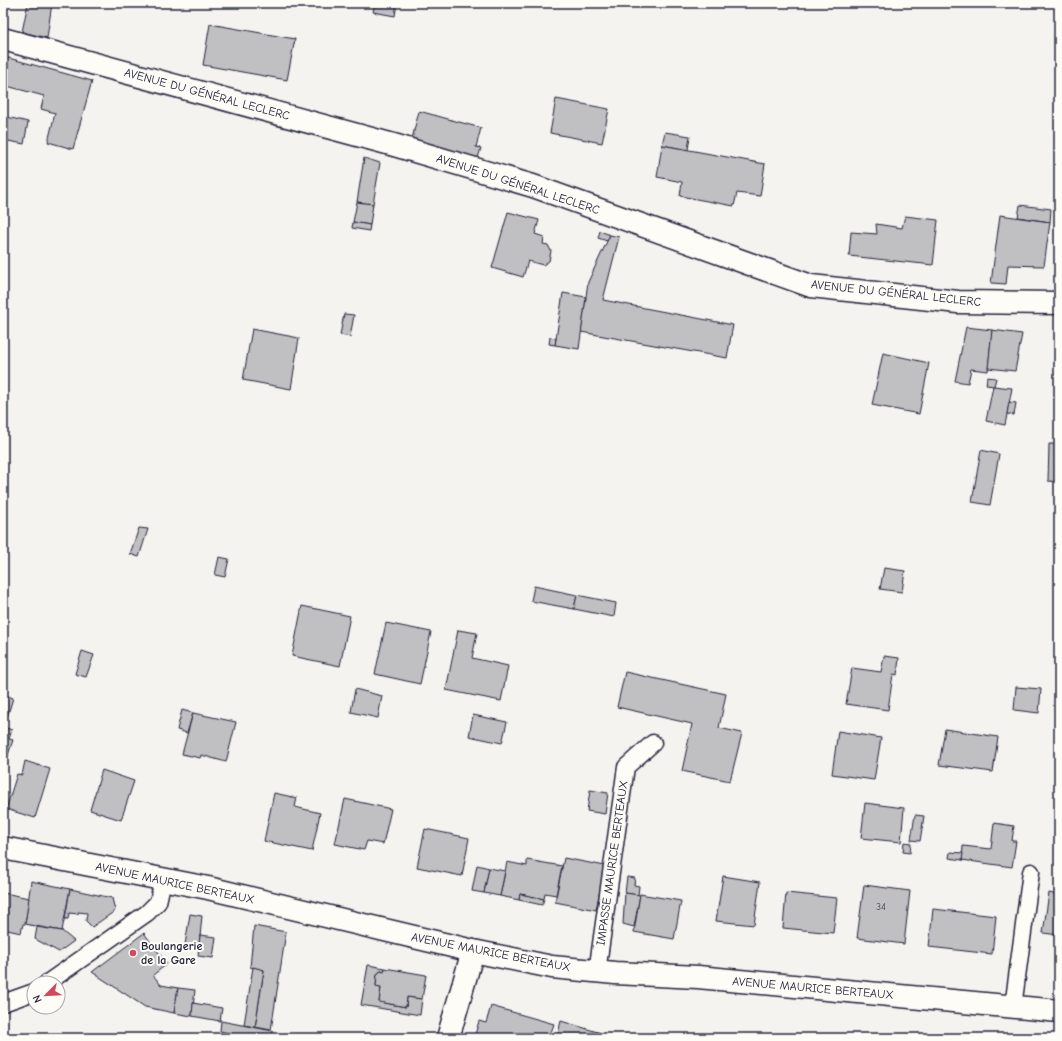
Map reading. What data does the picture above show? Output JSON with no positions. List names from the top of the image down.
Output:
{
  "streets": {
    "street": ["AVENUE DU GÉNÉRAL LECLERC", "AVENUE MAURICE BERTEAUX"],
    "lane": ["IMPASSE MAURICE BERTEAUX"]
  },
  "crossings": [
    ["IMPASSE MAURICE BERTEAUX", "AVENUE MAURICE BERTEAUX"]
  ],
  "places": ["Boulangerie de la Gare"],
  "house_numbers": ["34"],
  "north": "bottom left"
}
